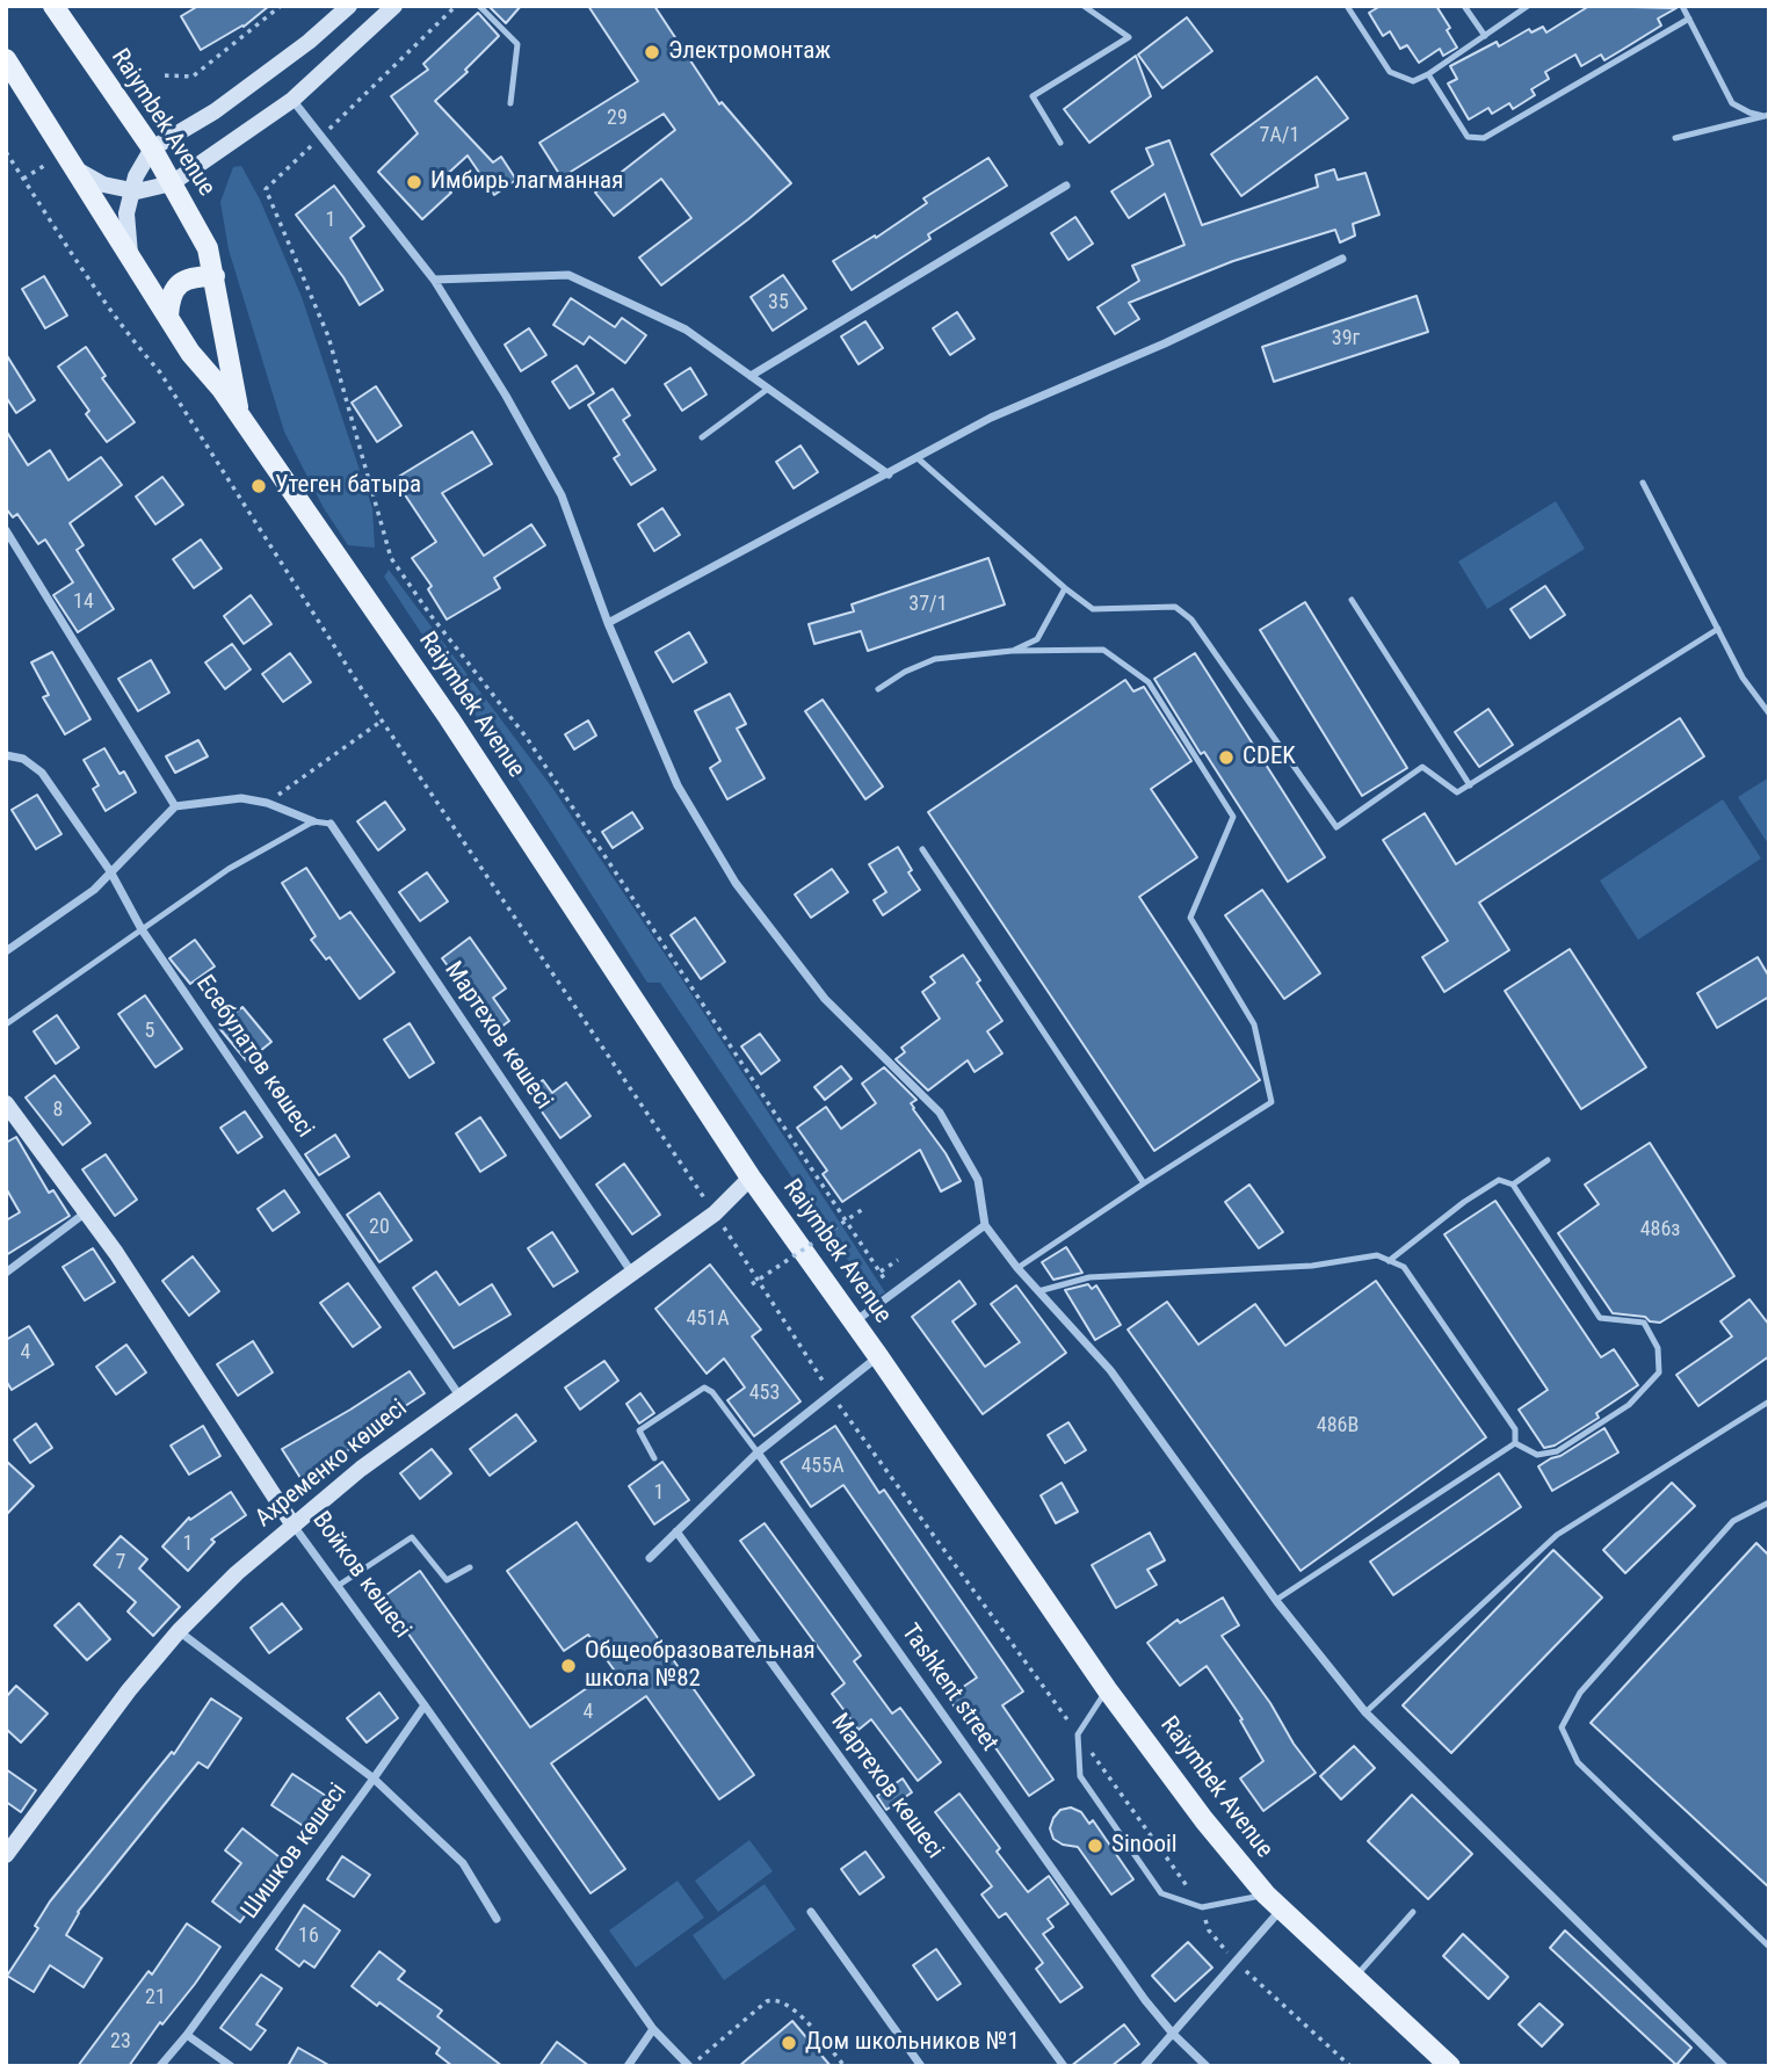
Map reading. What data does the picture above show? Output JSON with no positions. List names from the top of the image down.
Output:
{
  "streets": {
    "main road": ["Raiymbek Avenue"],
    "street": [
      "Мартехов көшесі",
      "Есебулатов көшесі",
      "Ахременко көшесі",
      "Войков көшесі",
      "Tashkent street",
      "Шишков көшесі"
    ]
  },
  "crossings": [
    ["Raiymbek Avenue", "Ахременко көшесі"],
    ["Мартехов көшесі", "Ахременко көшесі"],
    ["Есебулатов көшесі", "Ахременко көшесі"],
    ["Ахременко көшесі", "Войков көшесі"],
    ["Ахременко көшесі", "Шишков көшесі"]
  ],
  "places": [
    "Электромонтаж",
    "Имбирь лагманная",
    "Утеген батыра",
    "CDEK",
    "Общеобразовательная школа №82",
    "Sinooil",
    "Дом школьников №1"
  ],
  "house_numbers": [
    "29",
    "7А/1",
    "1",
    "35",
    "39г",
    "14",
    "37/1",
    "5",
    "8",
    "20",
    "486з",
    "451А",
    "4",
    "453",
    "486В",
    "455А",
    "1",
    "1",
    "7",
    "4",
    "16",
    "21",
    "23"
  ]
}
